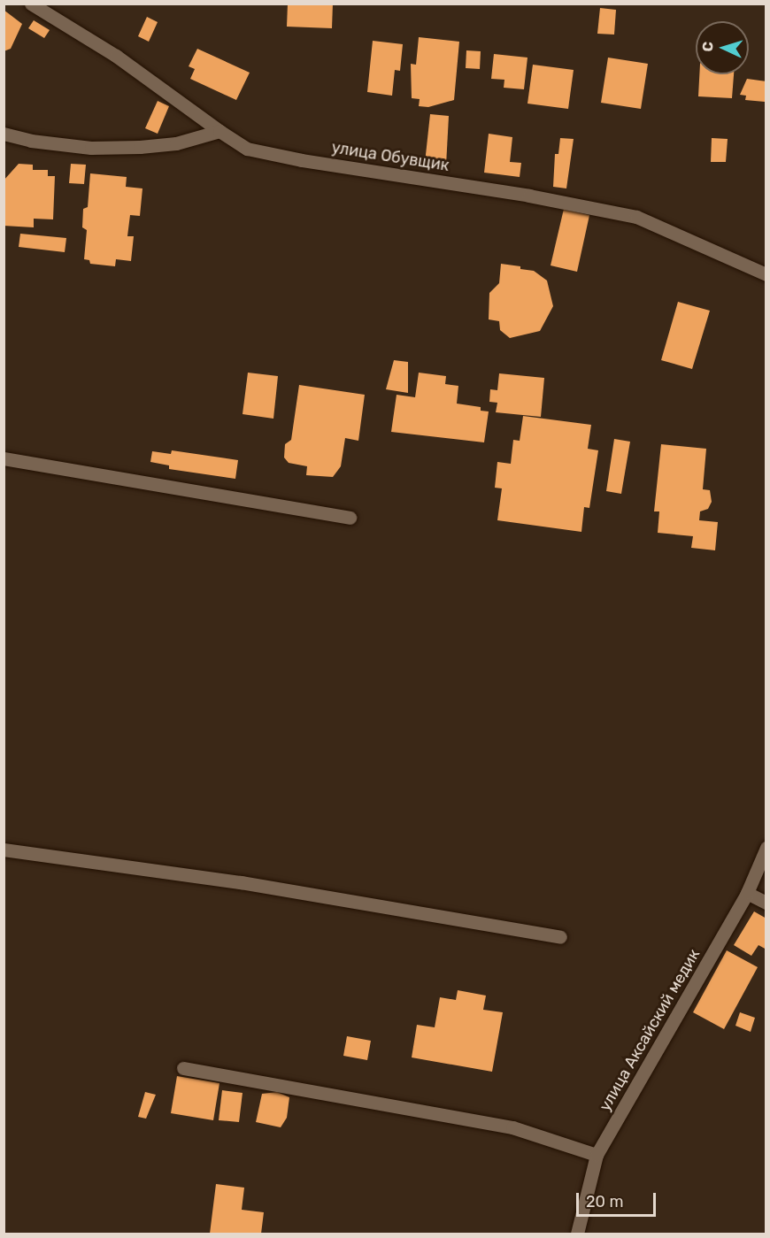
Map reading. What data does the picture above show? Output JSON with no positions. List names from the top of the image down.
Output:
{
  "streets": {
    "street": ["улица Обувщик", "улица Аксайский медик"]
  },
  "scale_bar": "20 m",
  "north": "left"
}
